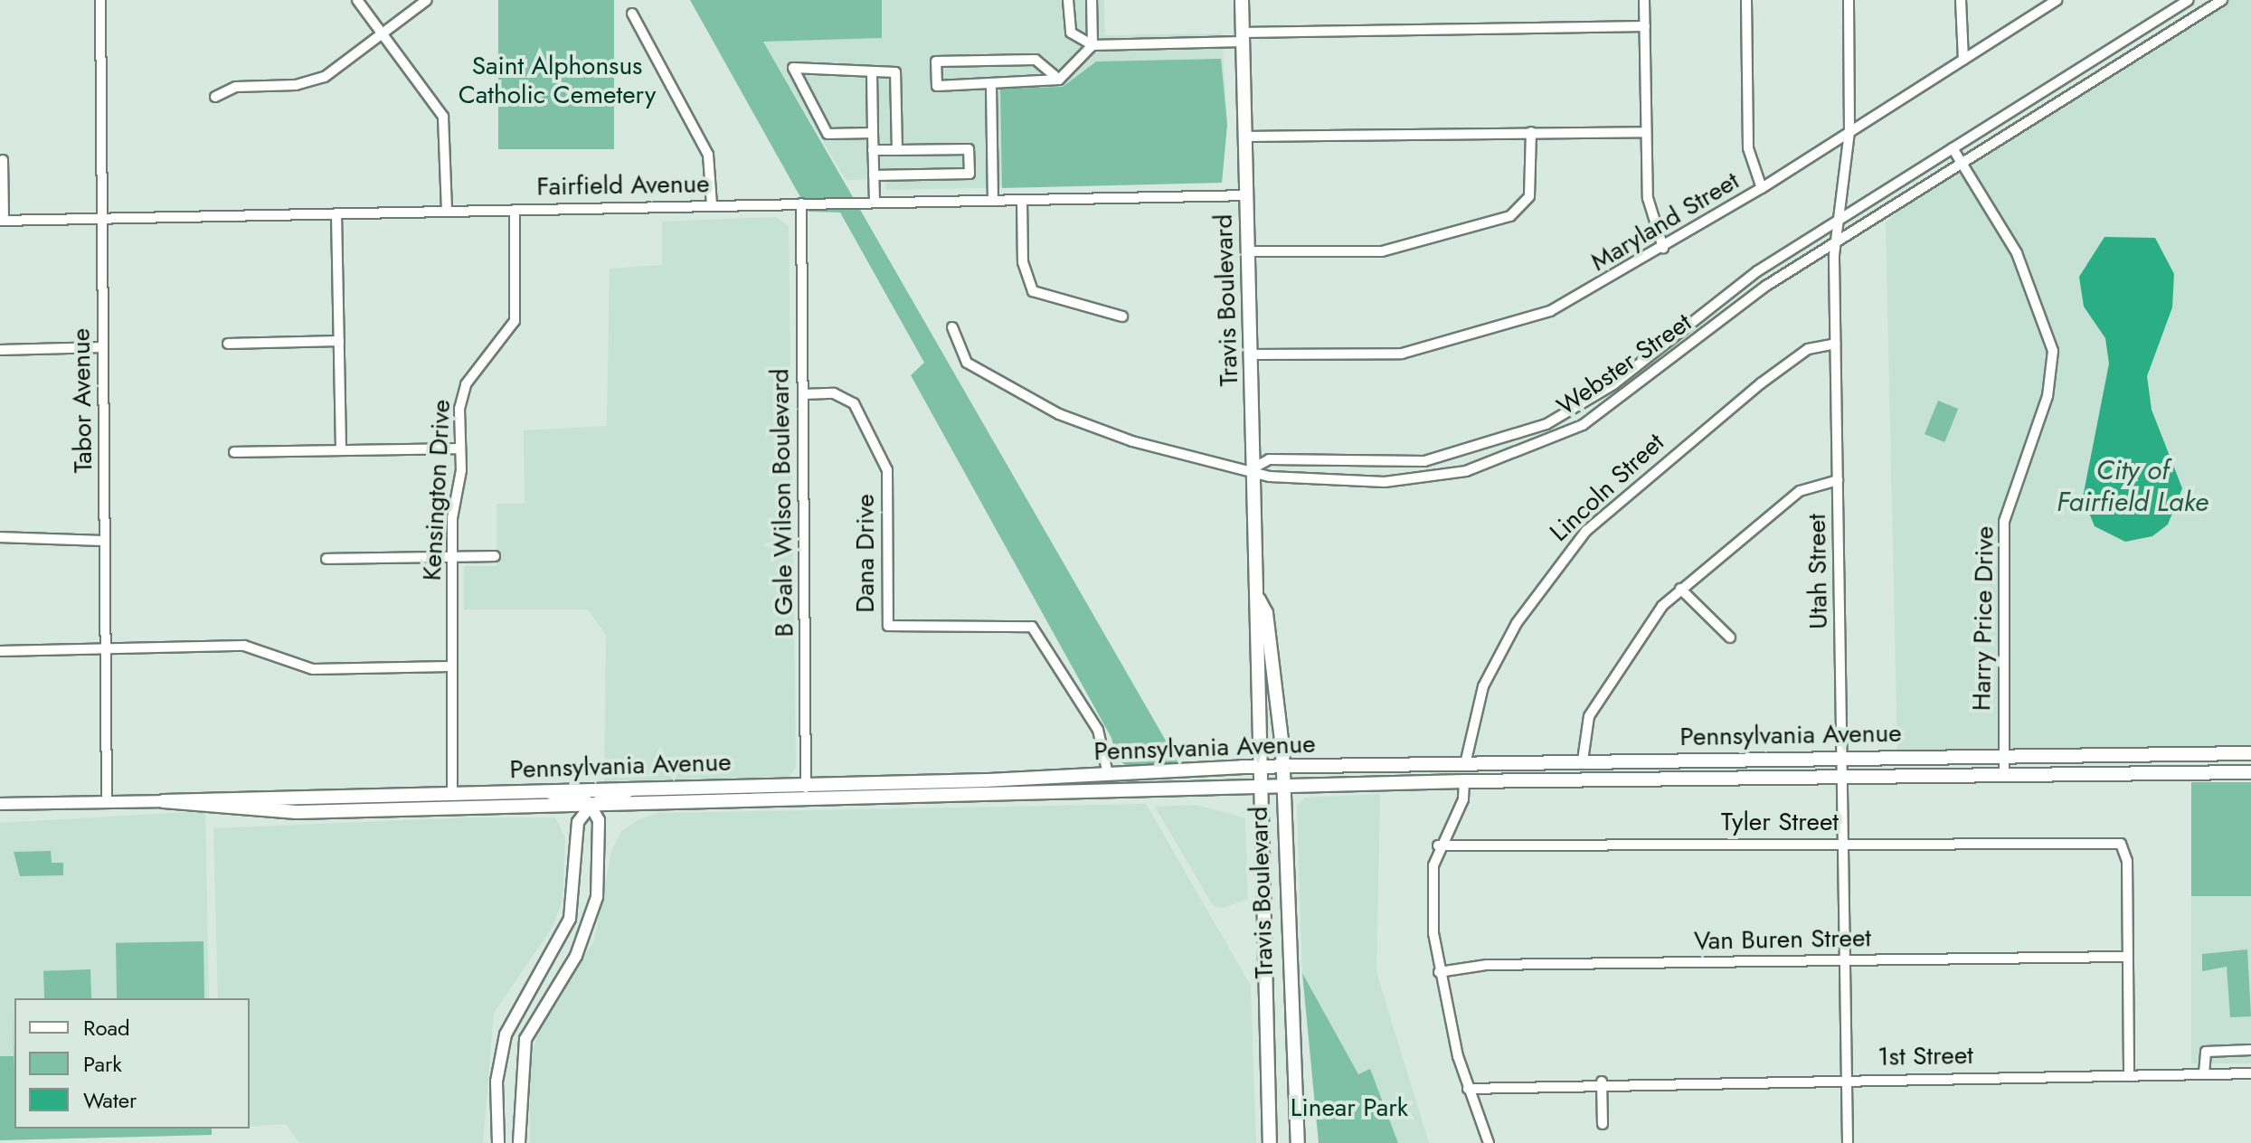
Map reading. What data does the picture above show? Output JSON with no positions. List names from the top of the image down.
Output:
{
  "streets": {
    "main road": ["Travis Boulevard", "Pennsylvania Avenue"],
    "street": [
      "Fairfield Avenue",
      "Maryland Street",
      "Webster Street",
      "Tabor Avenue",
      "Lincoln Street",
      "Kensington Drive",
      "B Gale Wilson Boulevard",
      "Dana Drive",
      "Utah Street",
      "Harry Price Drive",
      "Tyler Street",
      "Van Buren Street",
      "1st Street"
    ]
  },
  "crossings": [
    ["Fairfield Avenue", "Travis Boulevard"],
    ["Fairfield Avenue", "Tabor Avenue"],
    ["Fairfield Avenue", "Kensington Drive"],
    ["Fairfield Avenue", "B Gale Wilson Boulevard"],
    ["Maryland Street", "Travis Boulevard"],
    ["Maryland Street", "Utah Street"],
    ["Travis Boulevard", "Webster Street"],
    ["Travis Boulevard", "Pennsylvania Avenue"],
    ["Webster Street", "Utah Street"],
    ["Webster Street", "Harry Price Drive"],
    ["Tabor Avenue", "Pennsylvania Avenue"],
    ["Lincoln Street", "Utah Street"],
    ["Lincoln Street", "Pennsylvania Avenue"],
    ["Kensington Drive", "Pennsylvania Avenue"],
    ["B Gale Wilson Boulevard", "Dana Drive"],
    ["B Gale Wilson Boulevard", "Pennsylvania Avenue"],
    ["Dana Drive", "Pennsylvania Avenue"],
    ["Utah Street", "Pennsylvania Avenue"],
    ["Utah Street", "Tyler Street"],
    ["Utah Street", "Van Buren Street"],
    ["Utah Street", "1st Street"],
    ["Harry Price Drive", "Pennsylvania Avenue"],
    ["Tyler Street", "Van Buren Street"]
  ],
  "water": ["City of Fairfield Lake"],
  "parks": ["Saint Alphonsus Catholic Cemetery", "Linear Park"],
  "legend": ["Road", "Park", "Water"]
}
